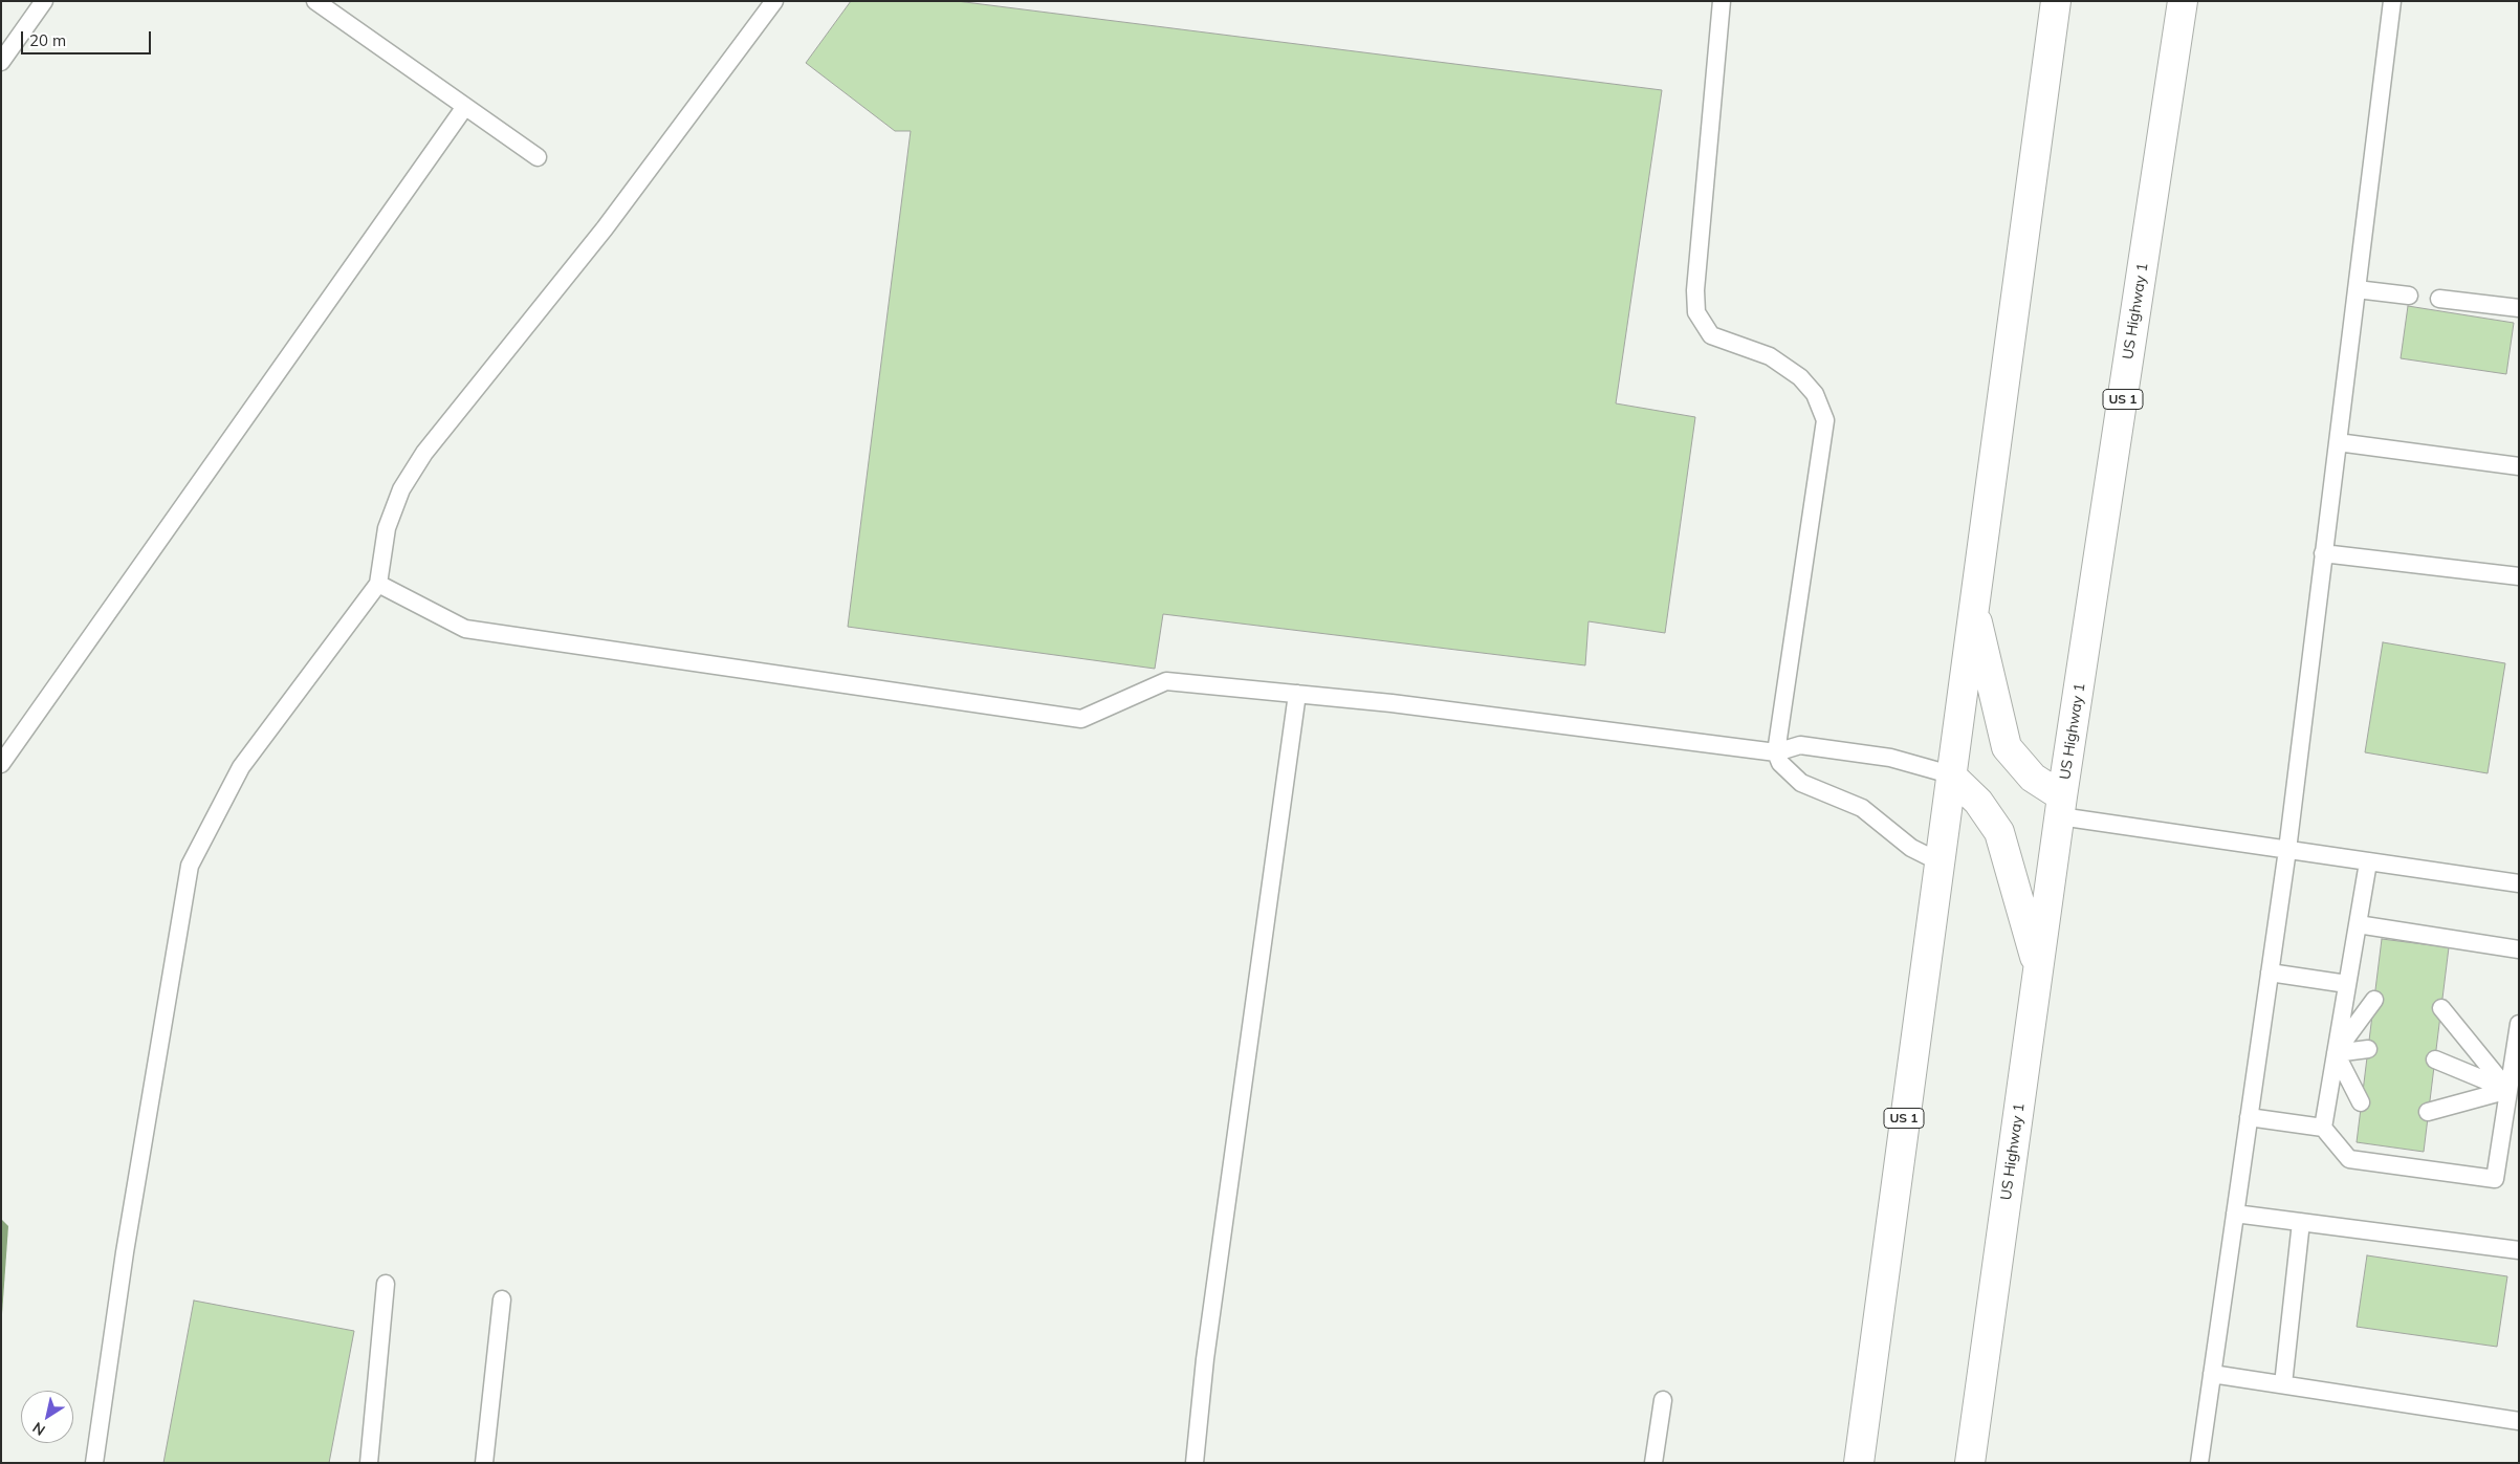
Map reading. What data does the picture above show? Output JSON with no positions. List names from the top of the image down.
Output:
{
  "streets": {
    "main road": ["US Highway 1", "US 1"]
  },
  "scale_bar": "20 m",
  "north": "bottom left"
}
